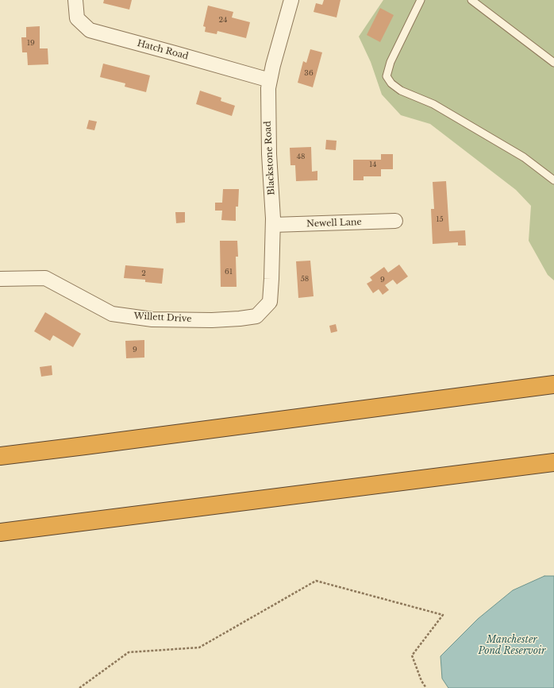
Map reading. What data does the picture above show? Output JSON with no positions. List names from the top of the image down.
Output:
{
  "streets": {
    "street": [
      "Hatch Road",
      "Blackstone Road",
      "Newell Lane",
      "Willett Drive"
    ]
  },
  "crossings": [
    ["Hatch Road", "Blackstone Road"],
    ["Blackstone Road", "Newell Lane"],
    ["Blackstone Road", "Willett Drive"]
  ],
  "water": ["Manchester Pond Reservoir"],
  "house_numbers": [
    "24",
    "19",
    "36",
    "48",
    "14",
    "15",
    "61",
    "2",
    "58",
    "9",
    "9"
  ]
}
